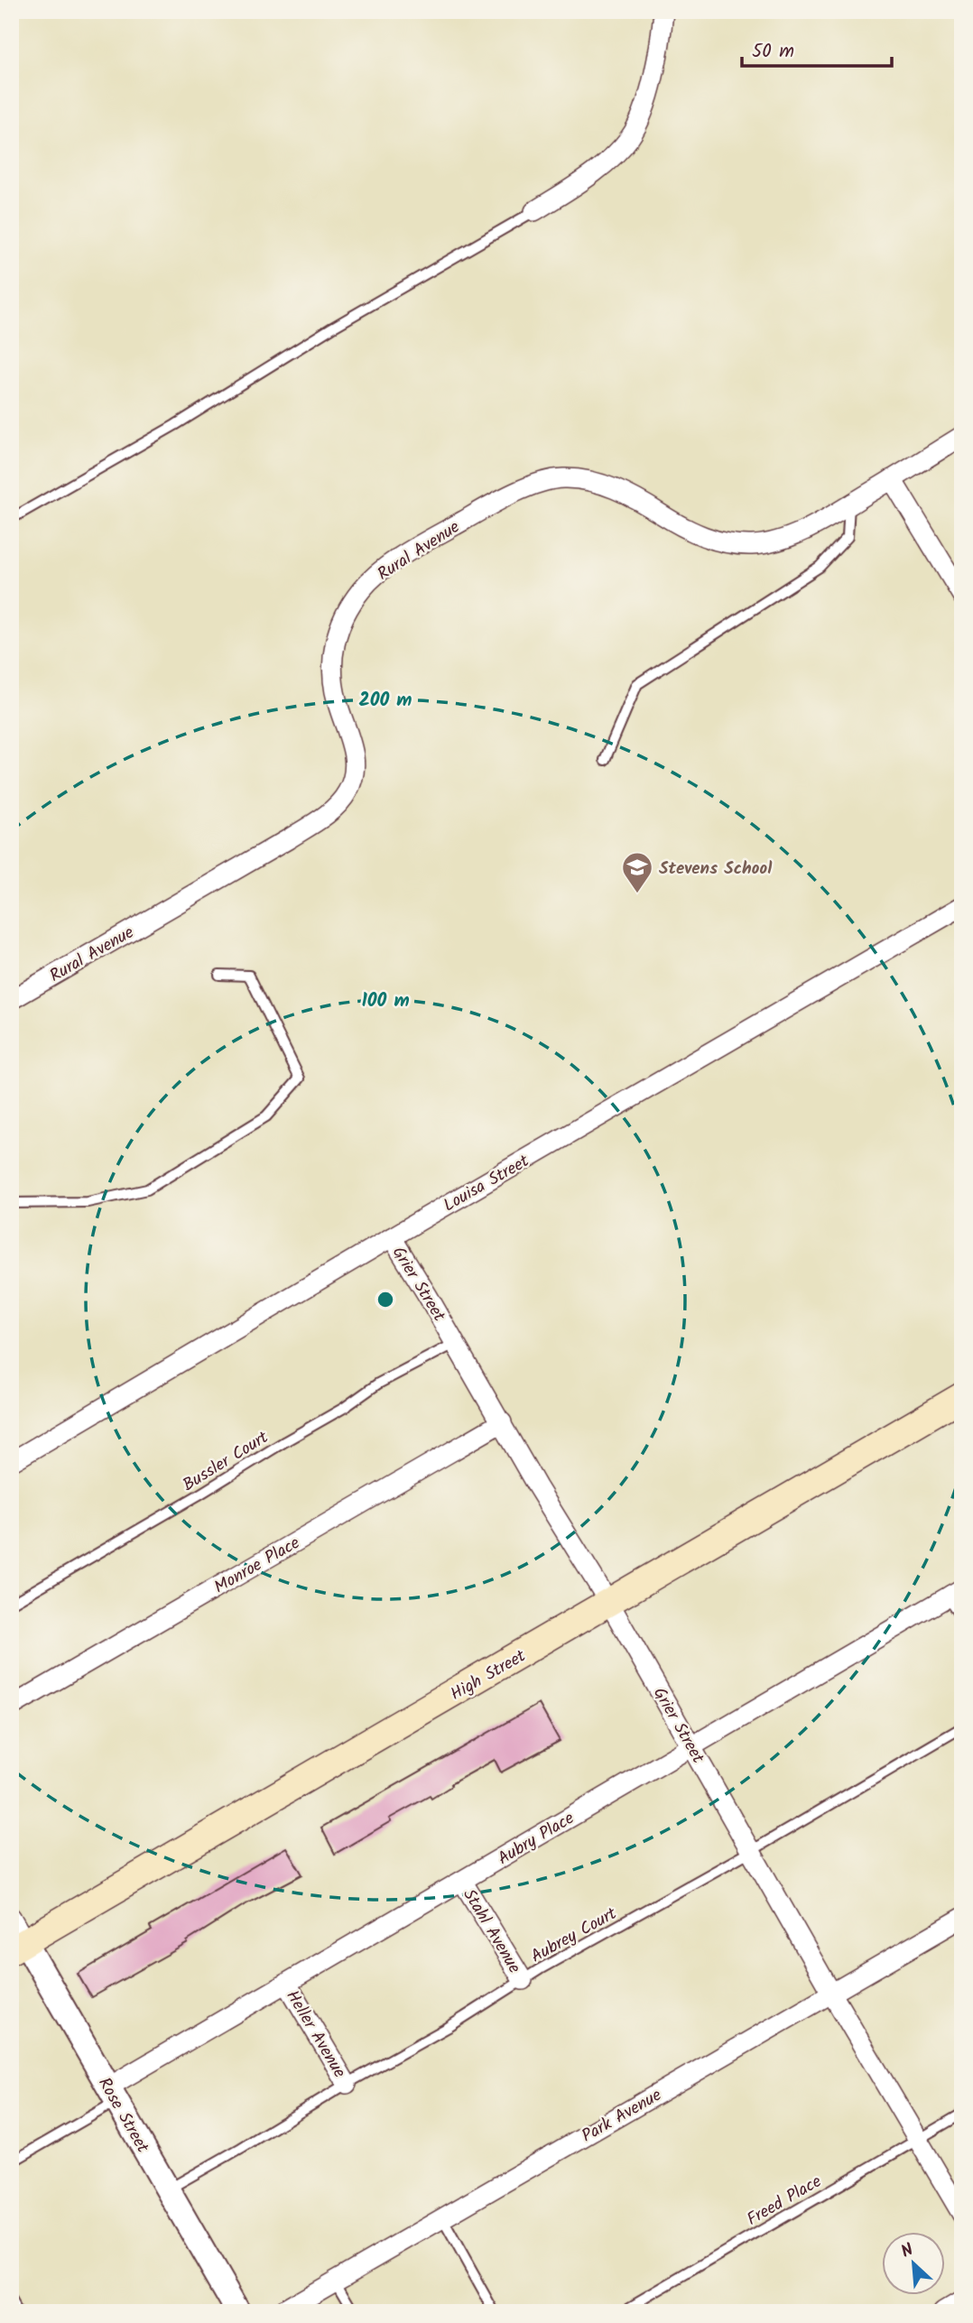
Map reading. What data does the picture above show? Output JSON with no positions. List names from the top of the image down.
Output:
{
  "streets": {
    "main road": ["High Street"],
    "street": [
      "Rural Avenue",
      "Louisa Street",
      "Grier Street",
      "Monroe Place",
      "Aubry Place",
      "Stahl Avenue",
      "Heller Avenue",
      "Rose Street",
      "Park Avenue"
    ],
    "lane": ["Bussler Court", "Aubrey Court", "Freed Place"]
  },
  "crossings": [
    ["Louisa Street", "Grier Street"],
    ["Grier Street", "Bussler Court"],
    ["Grier Street", "Monroe Place"],
    ["Grier Street", "High Street"],
    ["Grier Street", "Aubry Place"],
    ["Grier Street", "Aubrey Court"],
    ["Grier Street", "Park Avenue"],
    ["Grier Street", "Freed Place"],
    ["High Street", "Rose Street"],
    ["Aubry Place", "Stahl Avenue"],
    ["Aubry Place", "Heller Avenue"],
    ["Aubry Place", "Rose Street"],
    ["Stahl Avenue", "Aubrey Court"],
    ["Aubrey Court", "Heller Avenue"],
    ["Aubrey Court", "Rose Street"]
  ],
  "places": {
    "school or university": ["Stevens School"]
  },
  "scale_bar": "50 m",
  "north": "top left",
  "rings": ["200 m", "100 m"]
}
